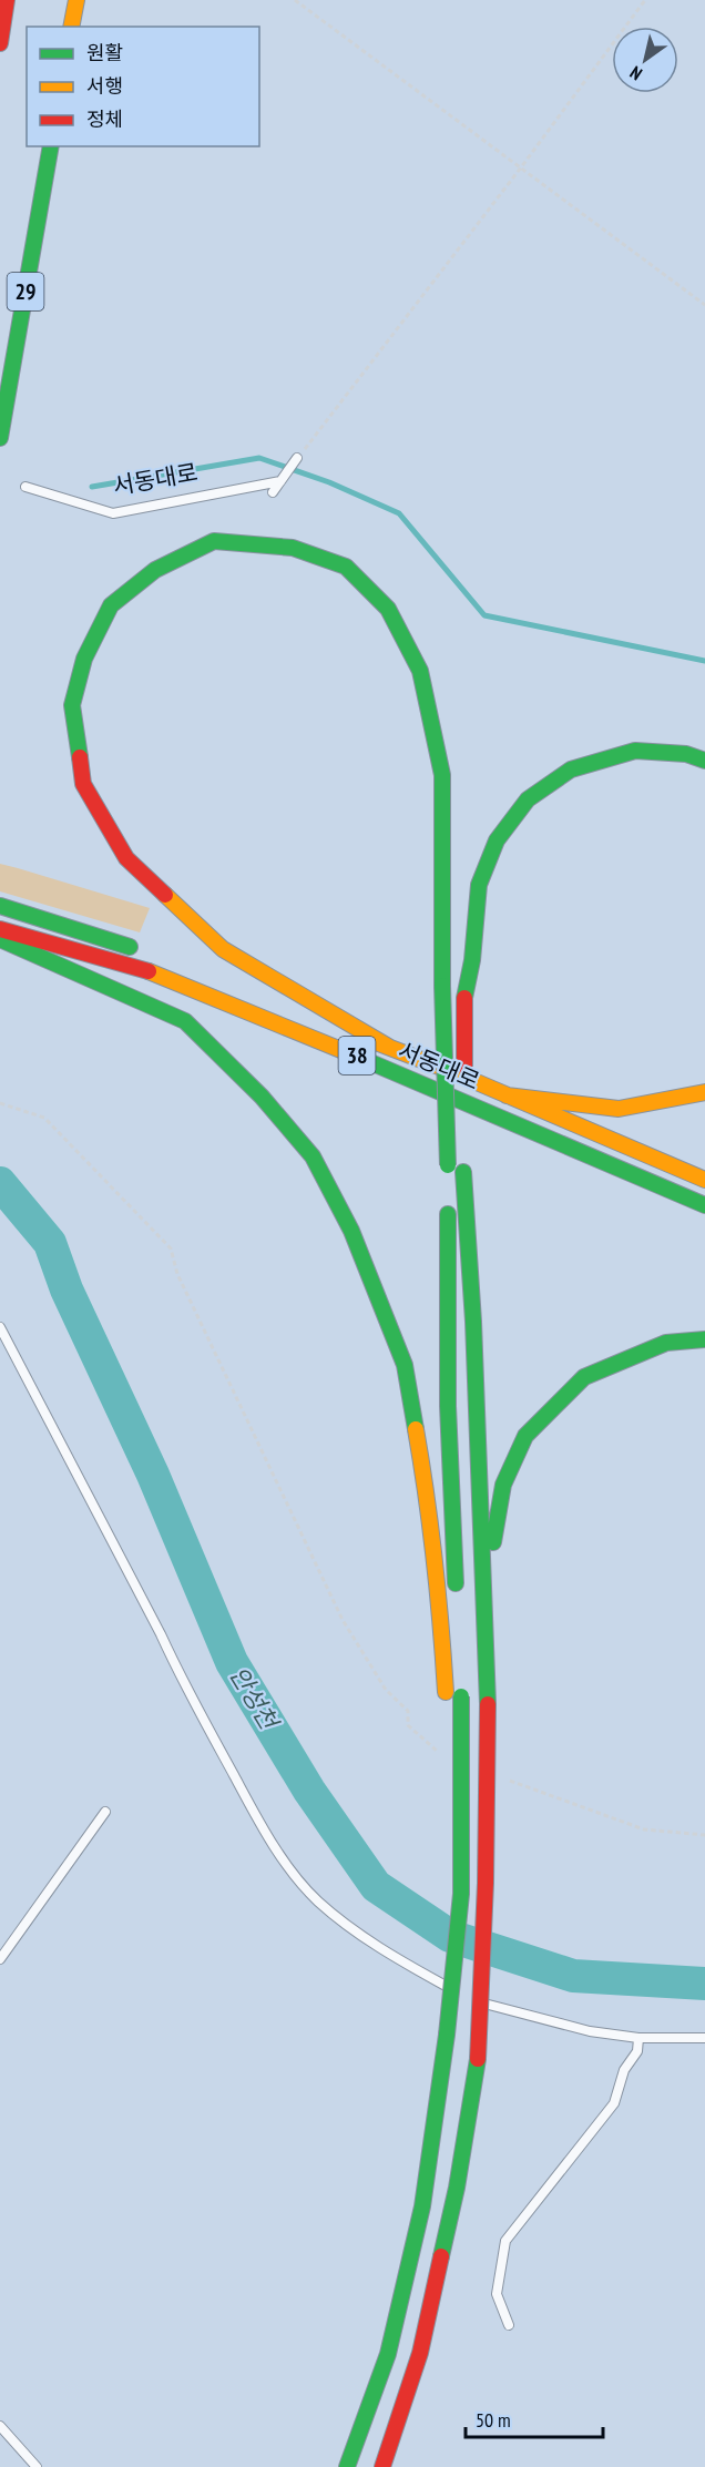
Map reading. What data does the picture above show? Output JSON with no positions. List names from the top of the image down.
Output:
{
  "streets": {
    "main road": ["29", "서동대로", "38"]
  },
  "water": ["안성천"],
  "legend": ["원활", "서행", "정체"],
  "scale_bar": "50 m",
  "north": "bottom left"
}
